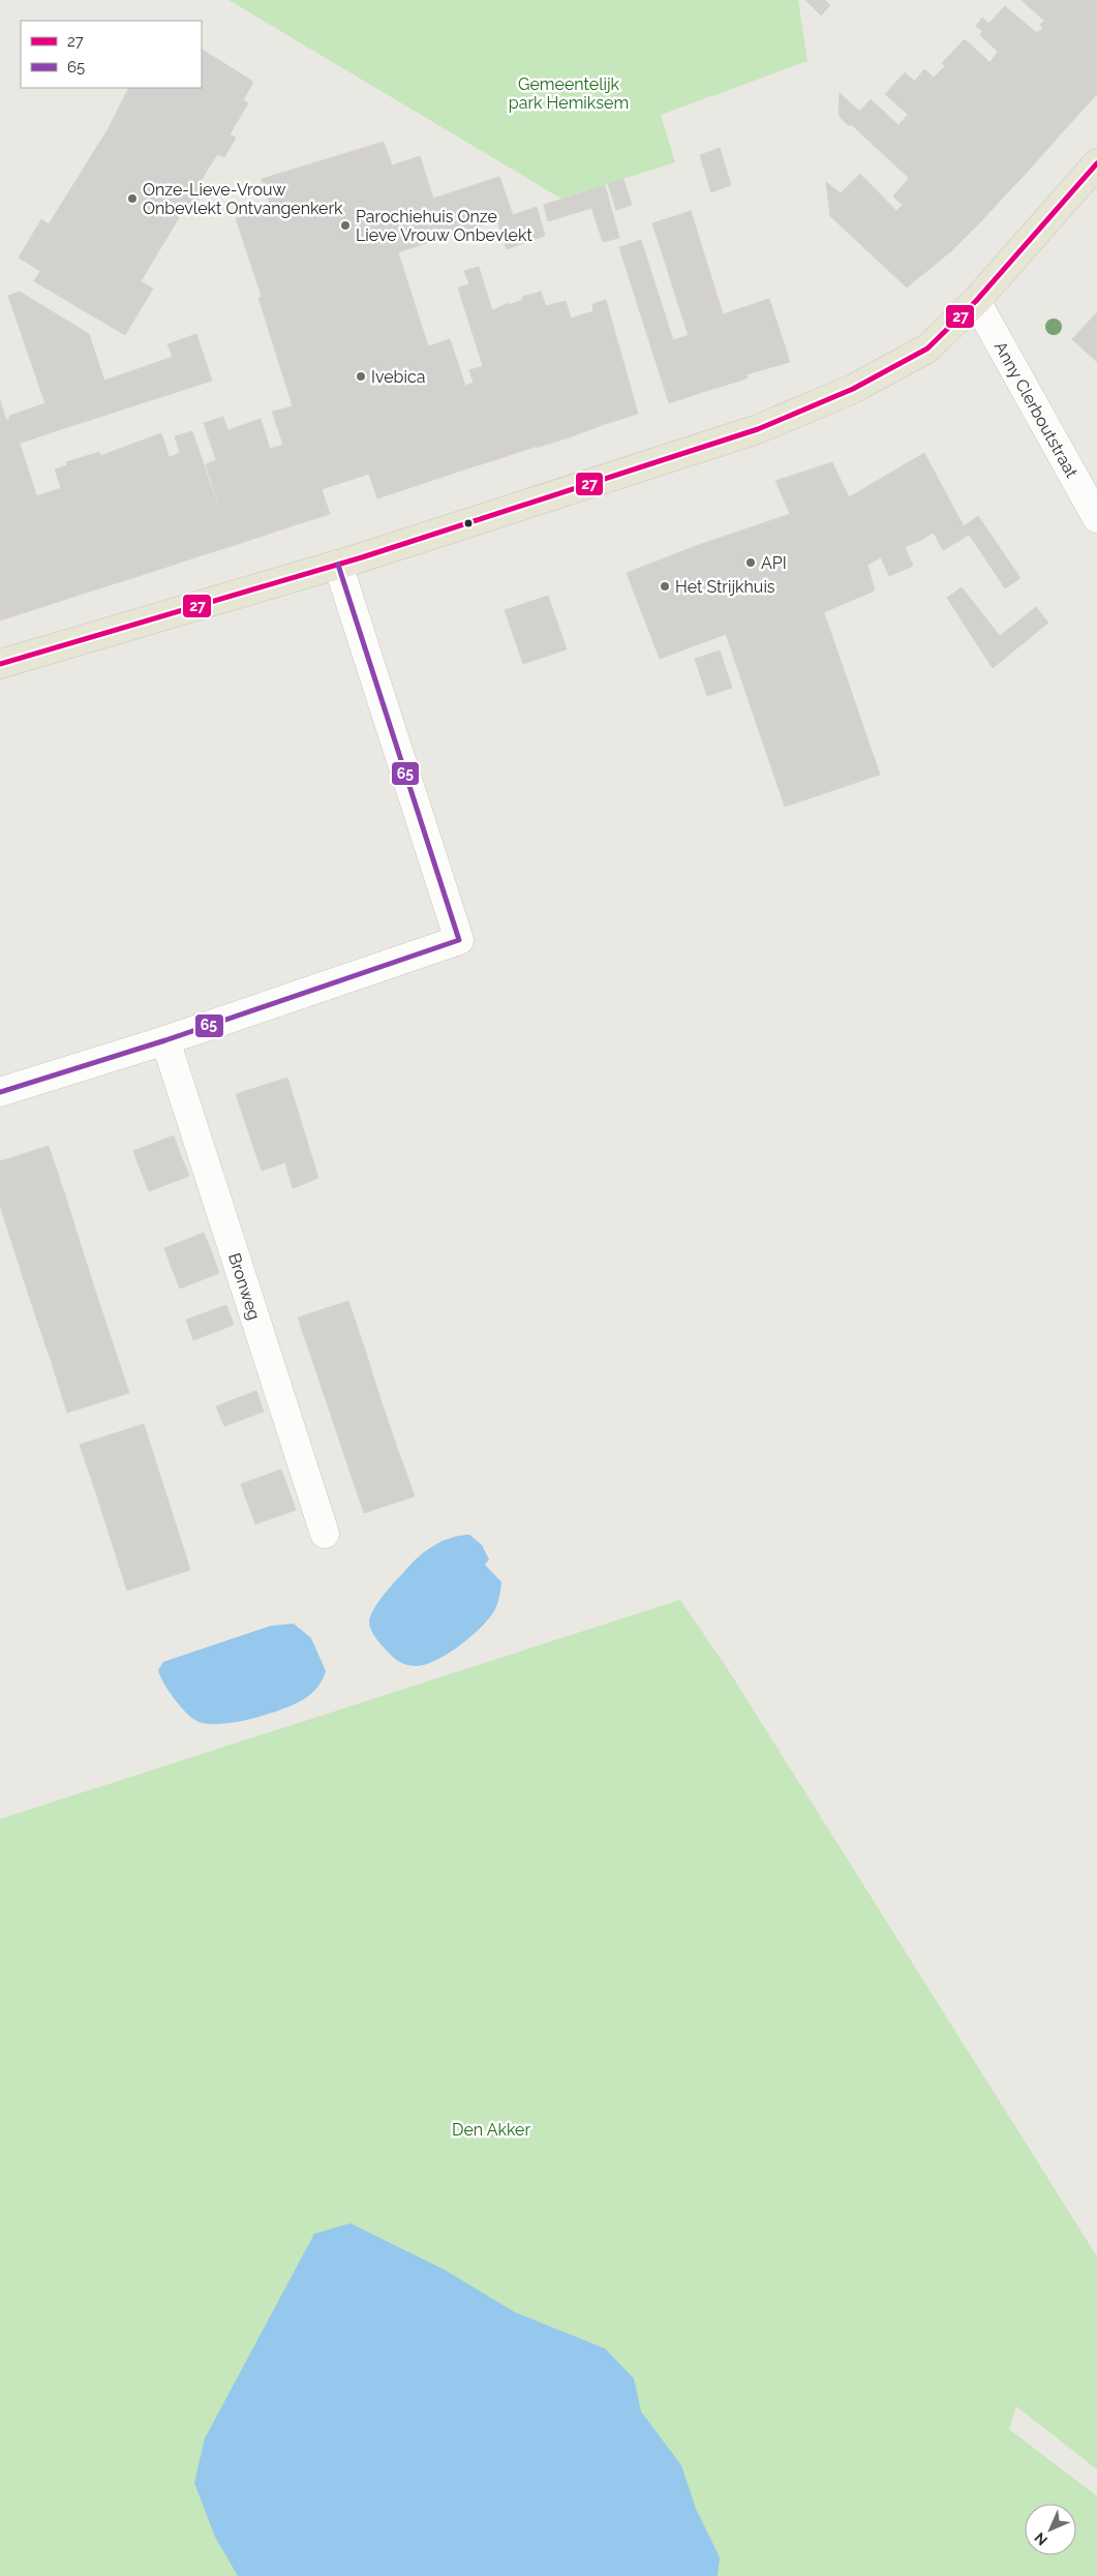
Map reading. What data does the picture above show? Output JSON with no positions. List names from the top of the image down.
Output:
{
  "streets": {
    "street": ["Anny Clerboutstraat", "Bronweg"]
  },
  "parks": ["Gemeentelijk park Hemiksem", "Den Akker"],
  "places": [
    "Onze-Lieve-Vrouw Onbevlekt Ontvangenkerk",
    "Parochiehuis Onze Lieve Vrouw Onbevlekt",
    "Ivebica",
    "API",
    "Het Strijkhuis"
  ],
  "lines": ["transit line 27", "transit line 65"],
  "legend": ["27", "65"],
  "north": "bottom left"
}
